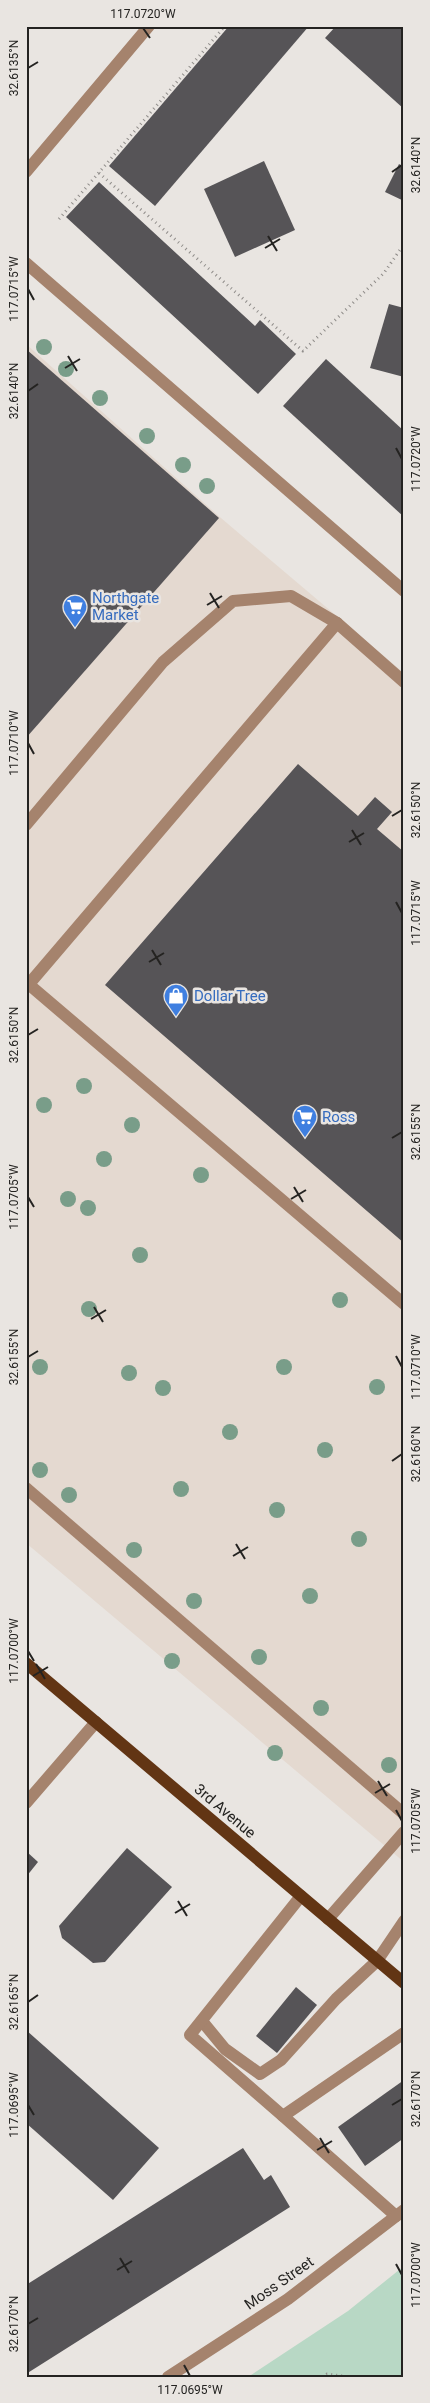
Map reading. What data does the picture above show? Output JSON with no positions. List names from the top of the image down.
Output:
{
  "streets": {
    "main road": ["3rd Avenue"],
    "street": ["Moss Street"]
  },
  "places": {
    "supermarket": ["Northgate Market", "Ross"],
    "shop": ["Dollar Tree"]
  },
  "coordinates": [
    "117.0720°W",
    "32.6135°N",
    "32.6140°N",
    "117.0715°W",
    "117.0710°W",
    "32.6150°N",
    "32.6155°N",
    "117.0705°W",
    "32.6160°N",
    "117.0700°W",
    "32.6165°N",
    "32.6170°N",
    "117.0695°W"
  ]
}
